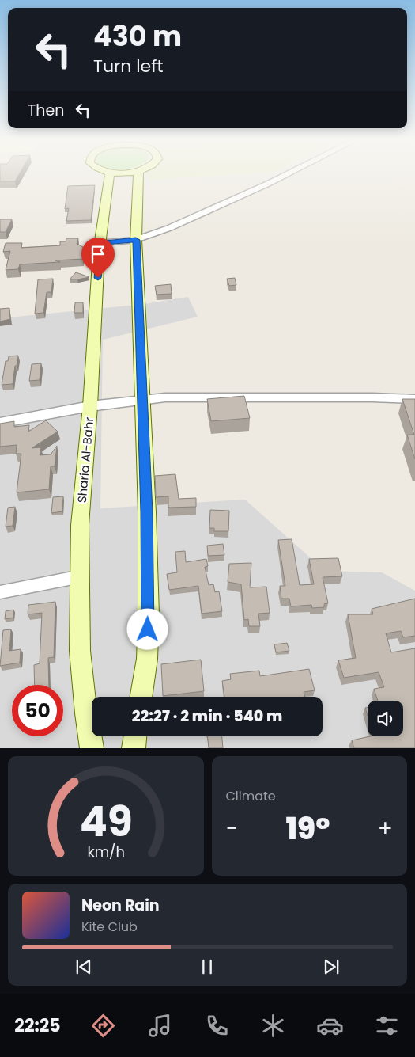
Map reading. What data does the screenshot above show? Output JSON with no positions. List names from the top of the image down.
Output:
{
  "streets": {
    "main road": ["Sharia Al-Bahr"]
  },
  "page": {
    "turn": ["430 m", "Turn left"],
    "then": "Then",
    "limit": "50",
    "trip": "22:27 · 2 min · 540 m",
    "tile": "Climate",
    "heat": ["−", "19°", "+"],
    "song": ["Neon Rain", "Kite Club"],
    "tabs": "22:25",
    "gauge": ["49", "km/h"]
  }
}
